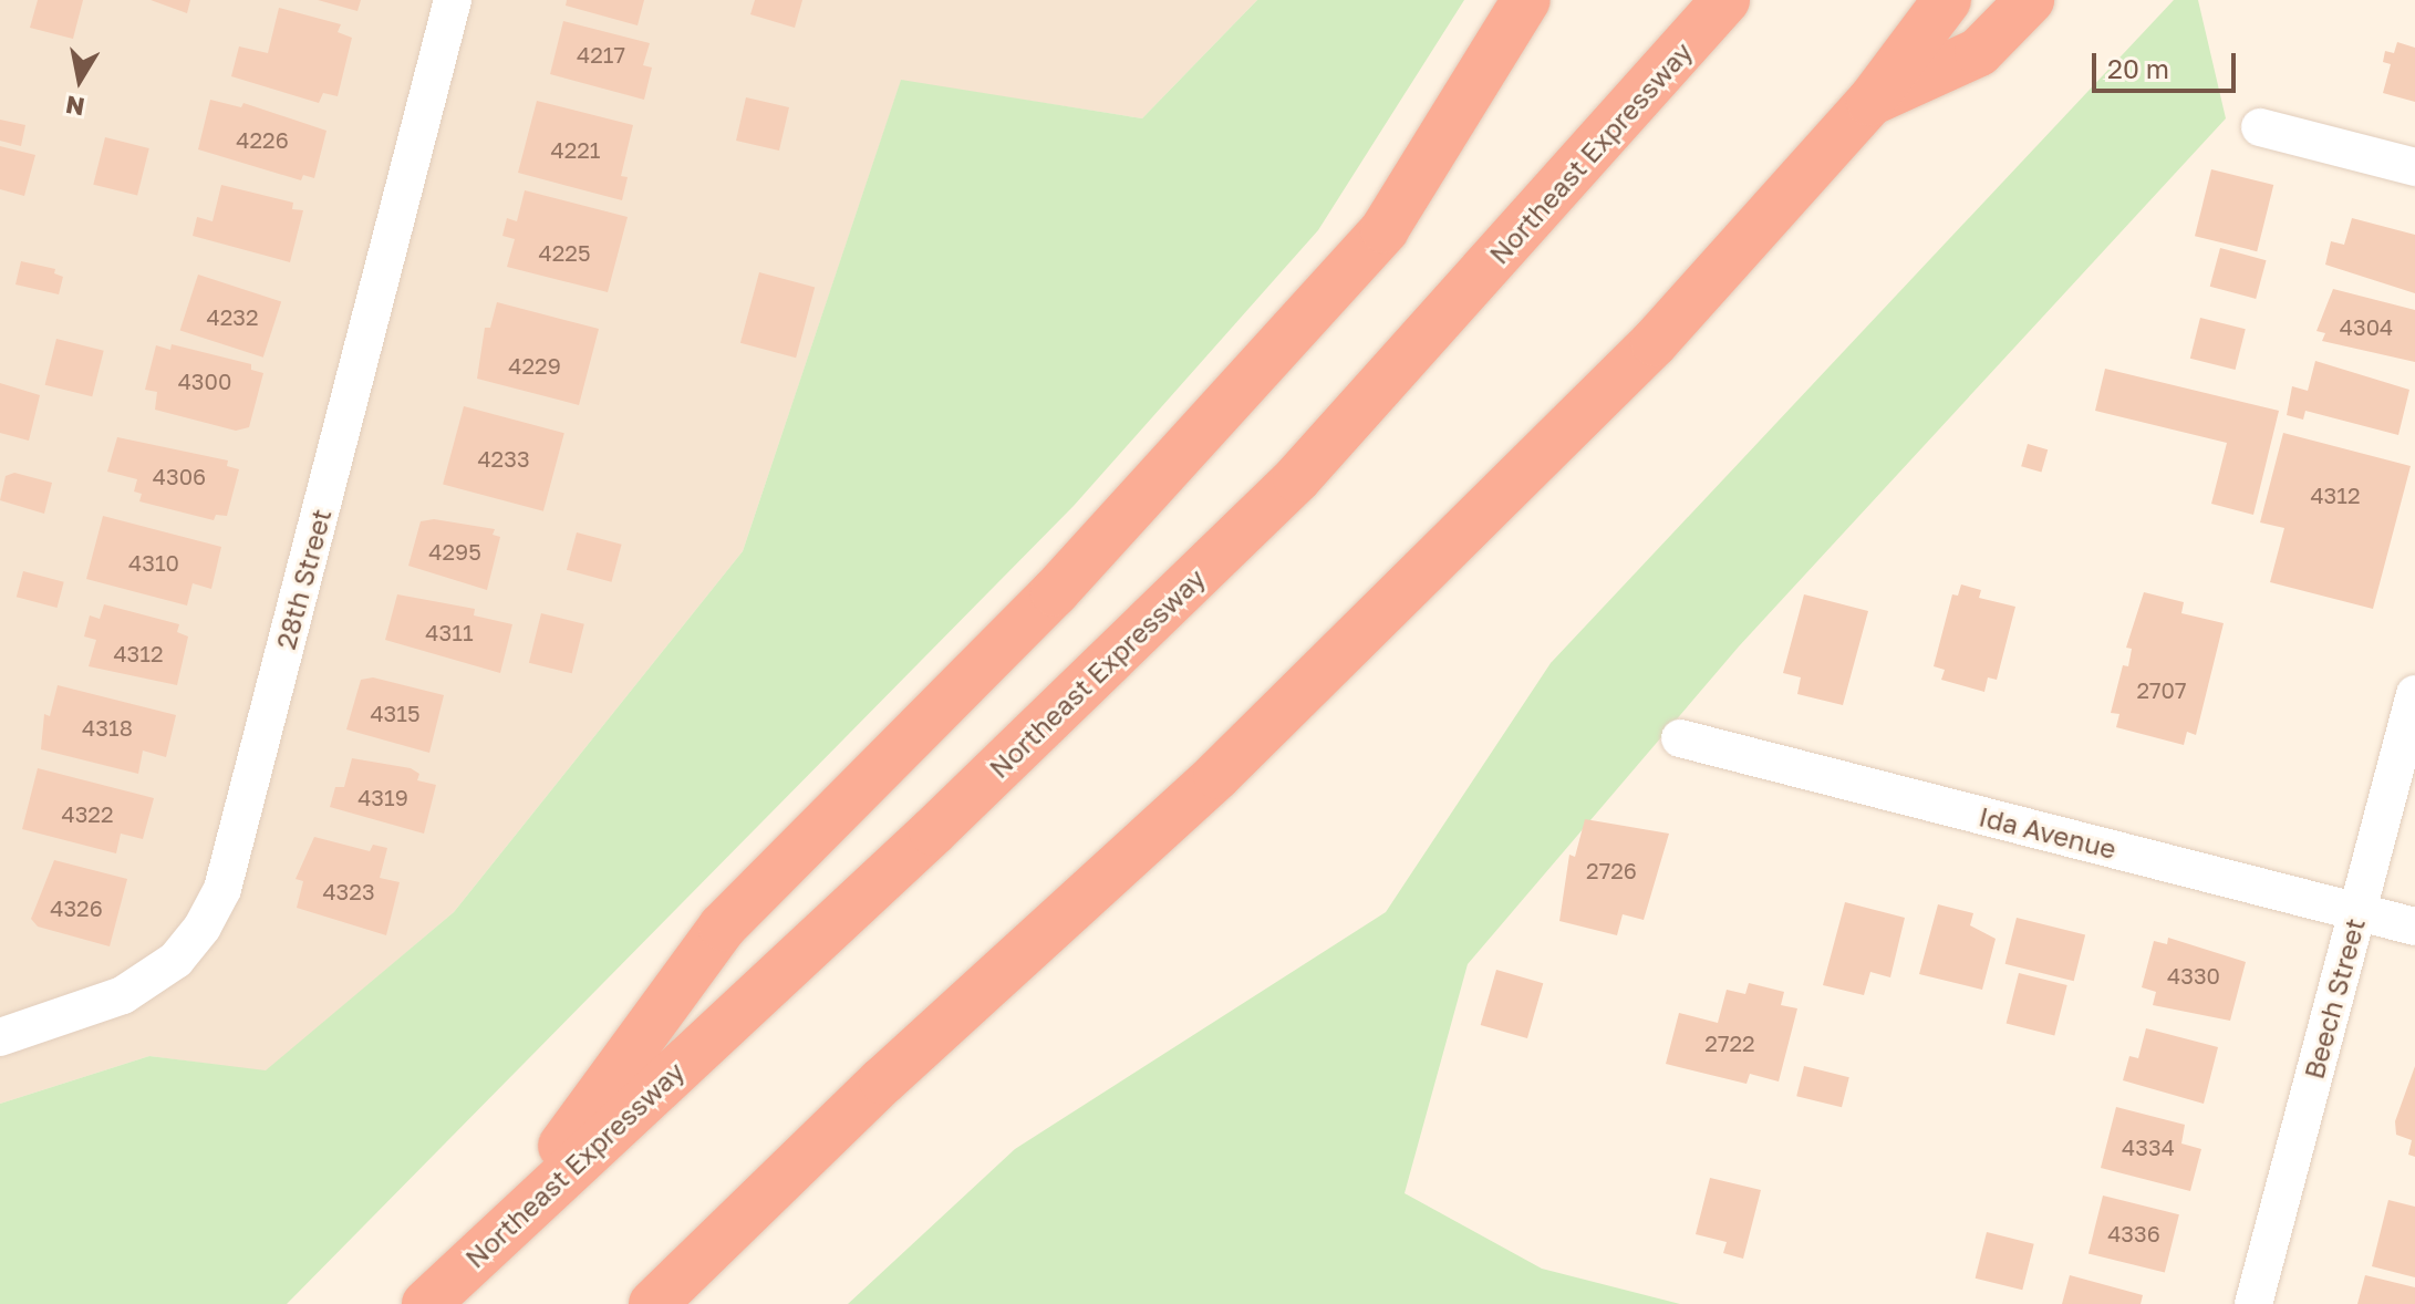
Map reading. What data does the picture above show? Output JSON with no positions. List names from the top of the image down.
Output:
{
  "streets": {
    "highway": ["Northeast Expressway"],
    "street": ["28th Street", "Ida Avenue", "Beech Street"]
  },
  "crossings": [
    ["Ida Avenue", "Beech Street"]
  ],
  "house_numbers": [
    "4217",
    "4226",
    "4221",
    "4225",
    "4232",
    "4304",
    "4229",
    "4300",
    "4233",
    "4306",
    "4312",
    "4295",
    "4310",
    "4311",
    "4312",
    "2707",
    "4315",
    "4318",
    "4319",
    "4322",
    "2726",
    "4323",
    "4326",
    "4330",
    "2722",
    "4334",
    "4336"
  ],
  "scale_bar": "20 m",
  "north": "bottom"
}
